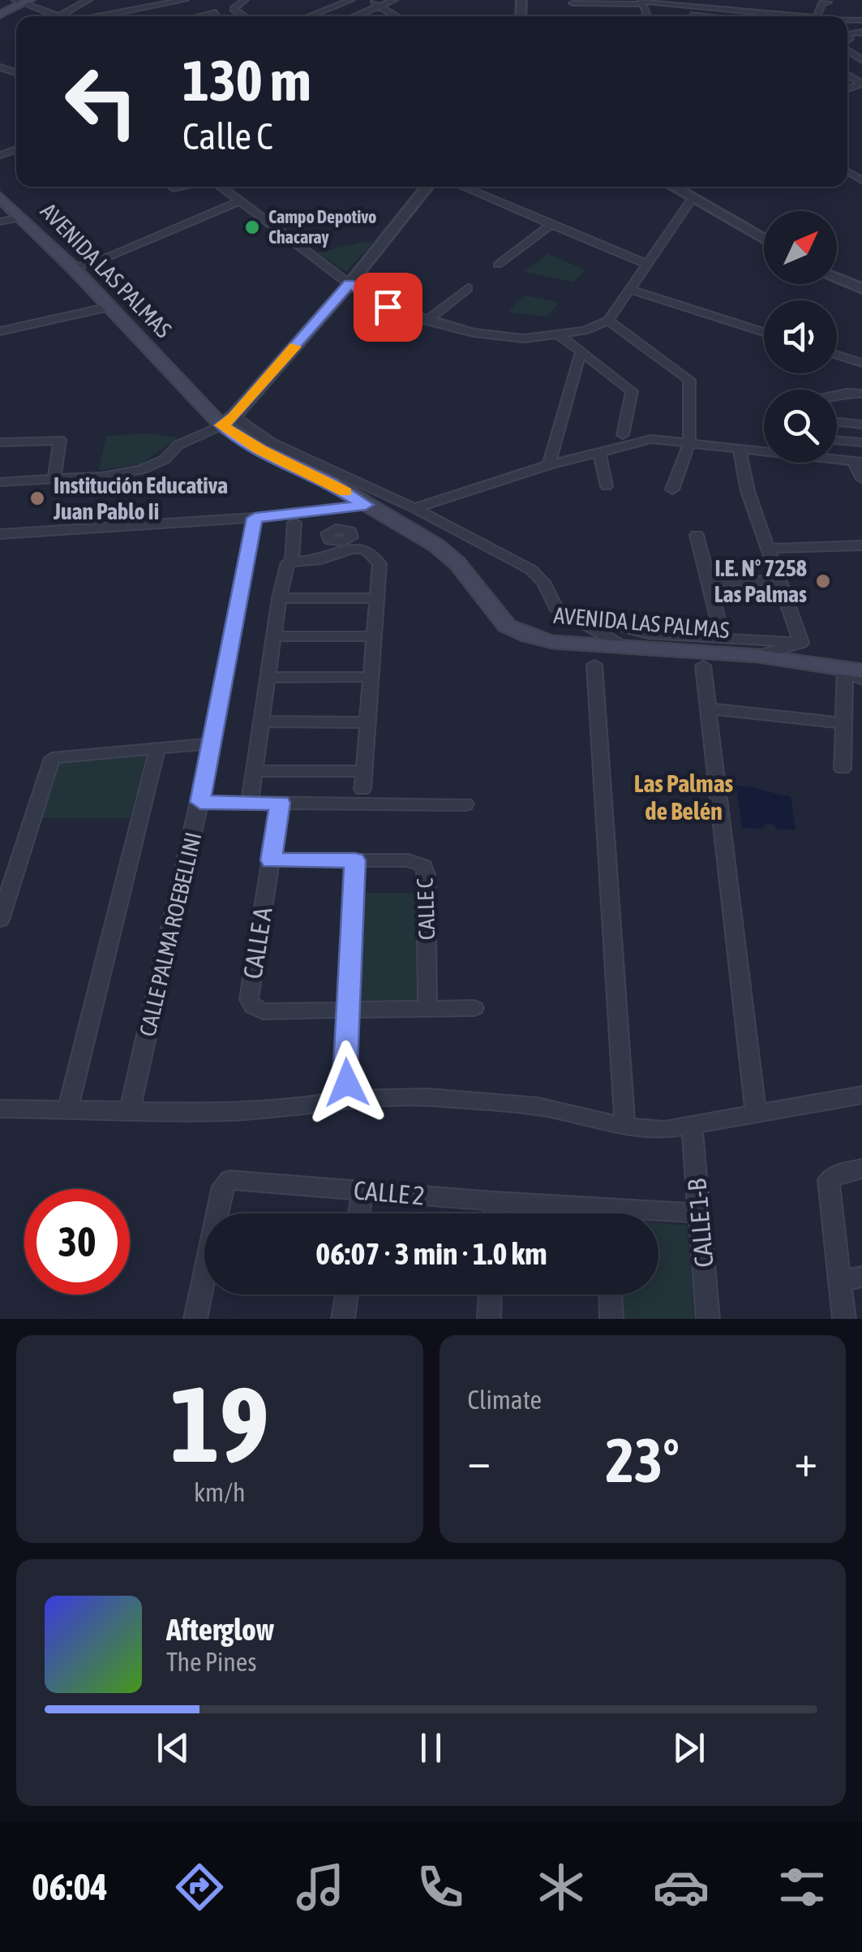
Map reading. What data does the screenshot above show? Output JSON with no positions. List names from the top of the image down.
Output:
{
  "streets": {
    "main road": ["AVENIDA LAS PALMAS"],
    "street": [
      "CALLE C",
      "CALLE PALMA ROEBELLINI",
      "CALLE A",
      "CALLE 2",
      "CALLE 1-B"
    ]
  },
  "crossings": [
    ["CALLE C", "CALLE A"],
    ["CALLE 2", "CALLE 1-B"]
  ],
  "districts": ["Las Palmas de Belén"],
  "places": ["Campo Depotivo Chacaray", "Institución Educativa Juan Pablo Ii", "I.E. N° 7258 Las Palmas"],
  "north": "top right",
  "page": {
    "turn": ["130 m", "Calle C"],
    "limit": "30",
    "trip": "06:07 · 3 min · 1.0 km",
    "tile": [
      ["19", "km/h"],
      "Climate"
    ],
    "heat": ["−", "23°", "+"],
    "song": ["Afterglow", "The Pines"],
    "tabs": "06:04"
  }
}
